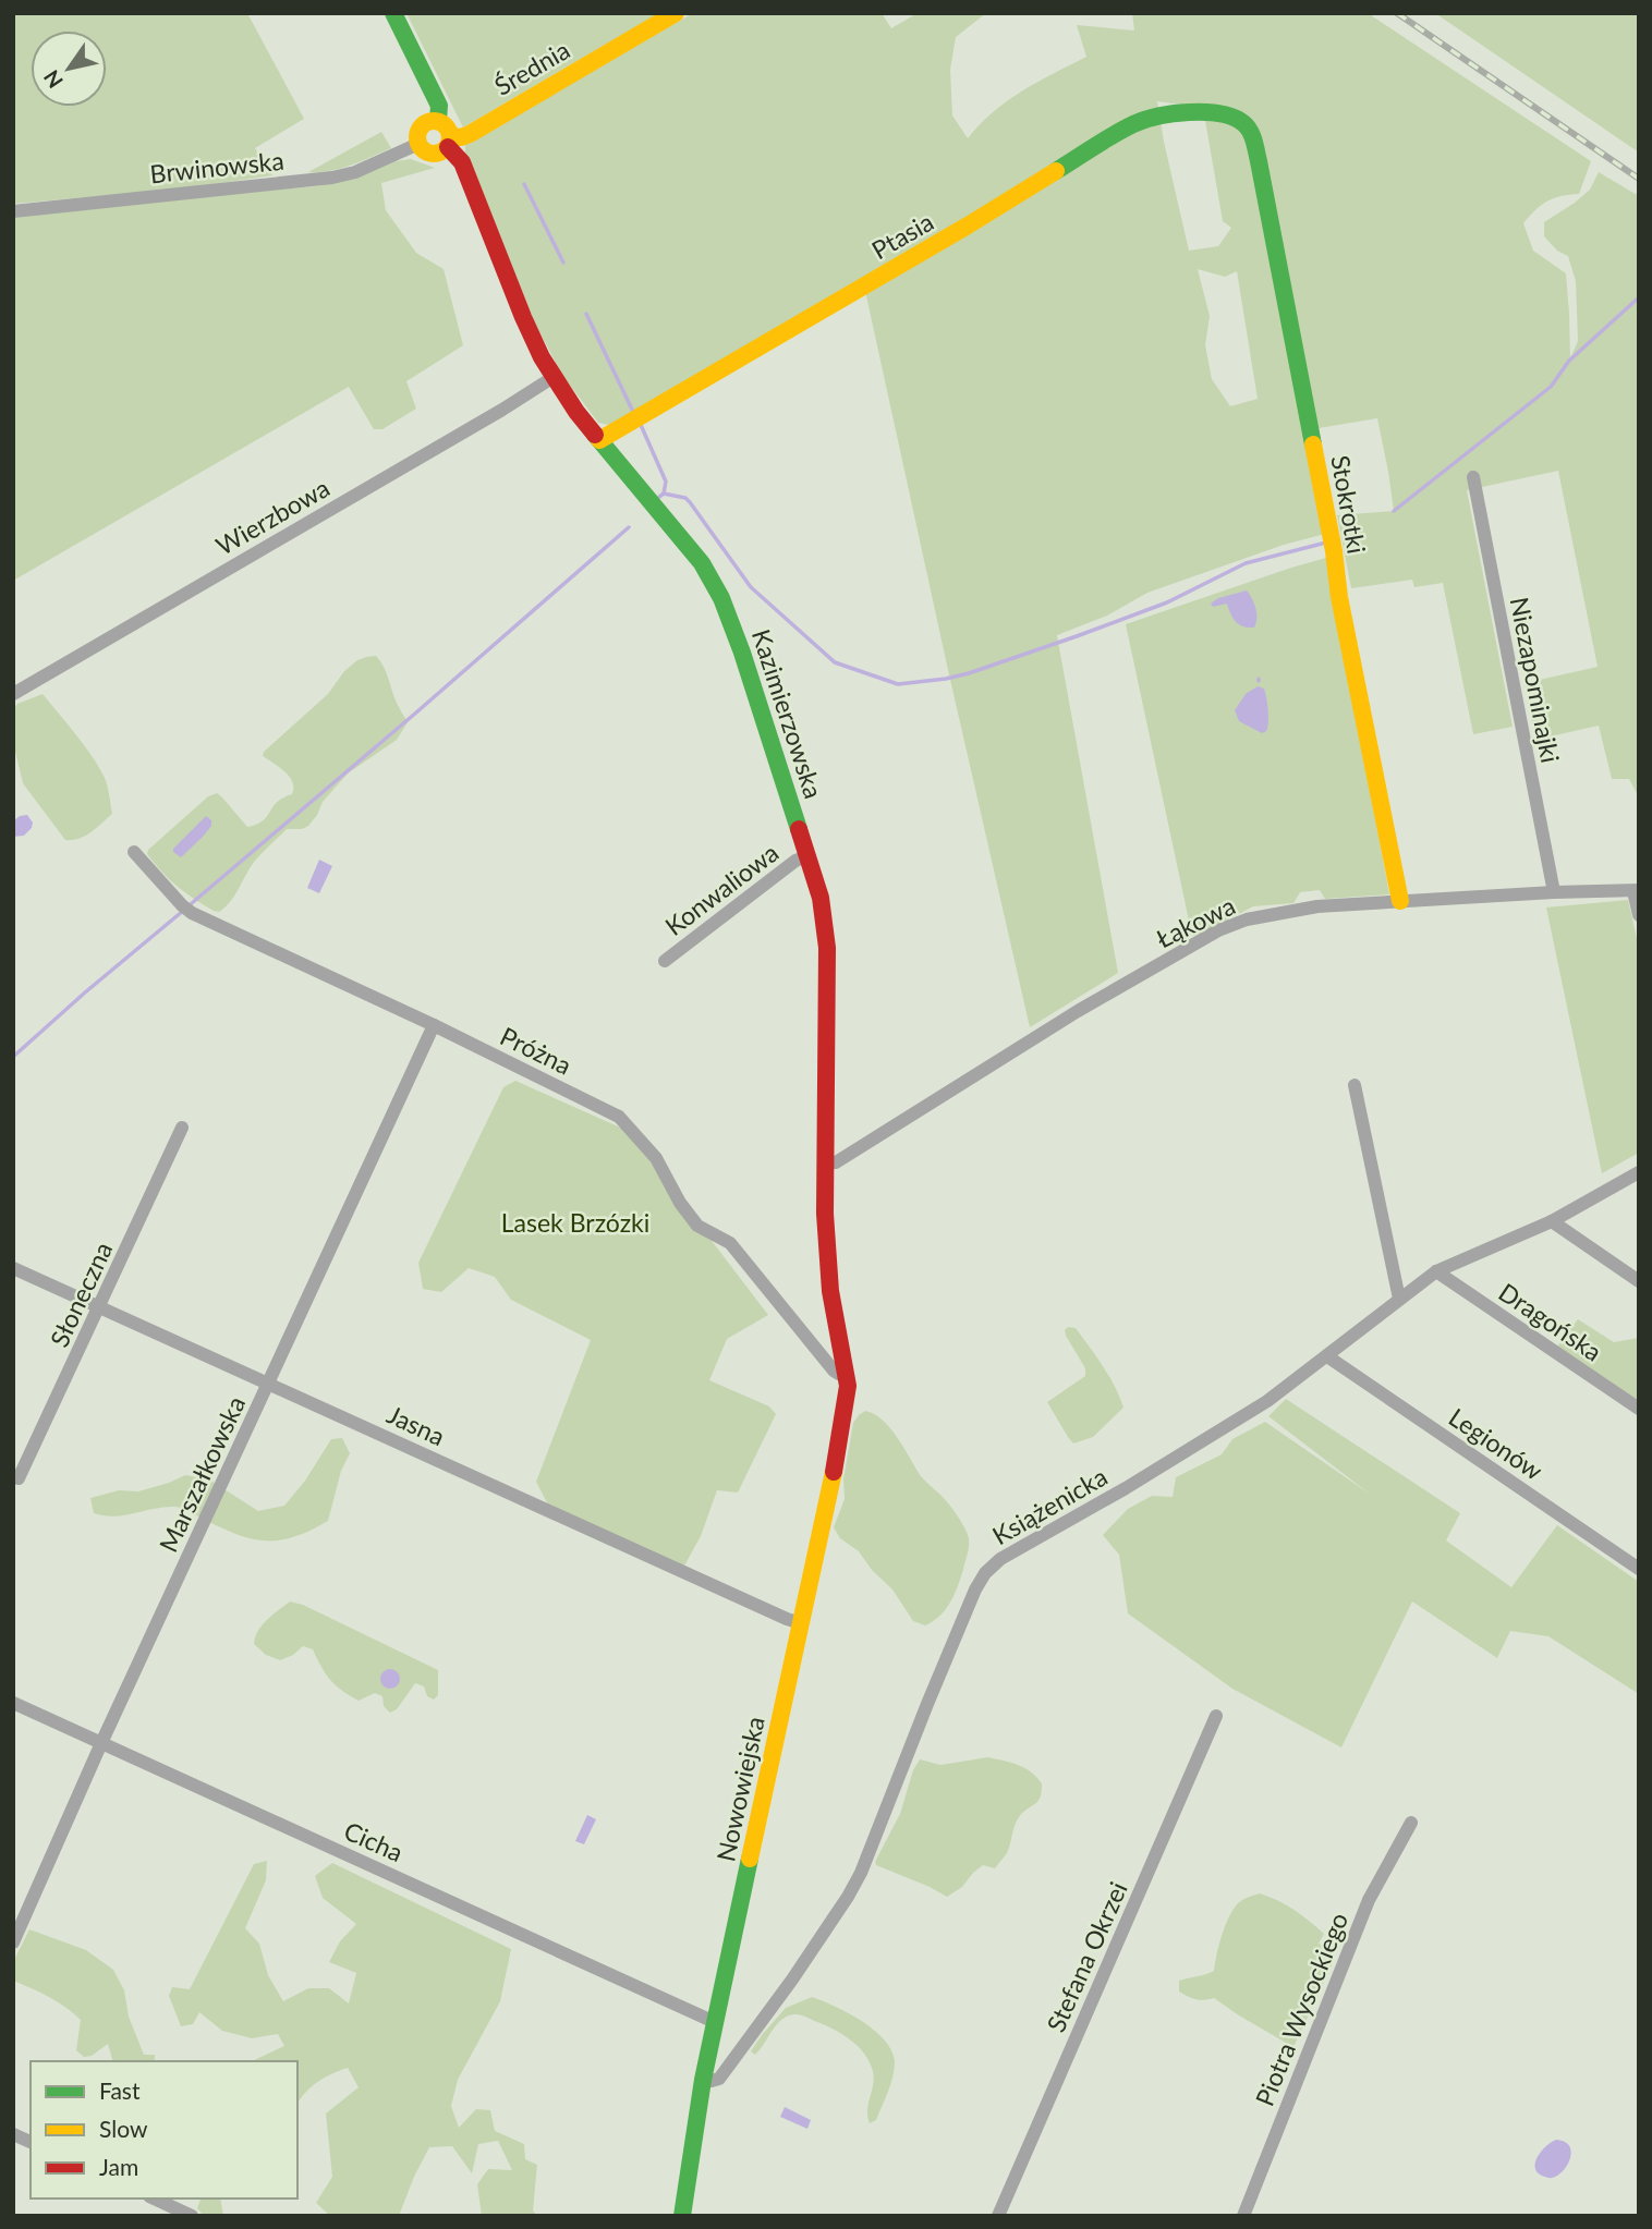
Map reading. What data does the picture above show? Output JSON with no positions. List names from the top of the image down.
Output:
{
  "streets": {
    "street": [
      "Średnia",
      "Brwinowska",
      "Ptasia",
      "Stokrotki",
      "Wierzbowa",
      "Niezapominajki",
      "Kazimierzowska",
      "Konwaliowa",
      "Łąkowa",
      "Próżna",
      "Słoneczna",
      "Dragońska",
      "Jasna",
      "Legionów",
      "Marszałkowska",
      "Książenicka",
      "Nowowiejska",
      "Cicha",
      "Stefana Okrzei",
      "Piotra Wysockiego"
    ]
  },
  "crossings": [
    ["Średnia", "Brwinowska"],
    ["Średnia", "Kazimierzowska"],
    ["Brwinowska", "Kazimierzowska"],
    ["Ptasia", "Stokrotki"],
    ["Ptasia", "Kazimierzowska"],
    ["Stokrotki", "Łąkowa"],
    ["Wierzbowa", "Kazimierzowska"],
    ["Niezapominajki", "Łąkowa"],
    ["Kazimierzowska", "Konwaliowa"],
    ["Kazimierzowska", "Łąkowa"],
    ["Kazimierzowska", "Próżna"],
    ["Kazimierzowska", "Nowowiejska"],
    ["Próżna", "Marszałkowska"],
    ["Próżna", "Nowowiejska"],
    ["Słoneczna", "Jasna"],
    ["Dragońska", "Książenicka"],
    ["Jasna", "Marszałkowska"],
    ["Jasna", "Nowowiejska"],
    ["Legionów", "Książenicka"],
    ["Marszałkowska", "Cicha"],
    ["Książenicka", "Nowowiejska"],
    ["Nowowiejska", "Cicha"]
  ],
  "parks": ["Lasek Brzózki"],
  "legend": ["Fast", "Slow", "Jam"],
  "north": "bottom left"
}
